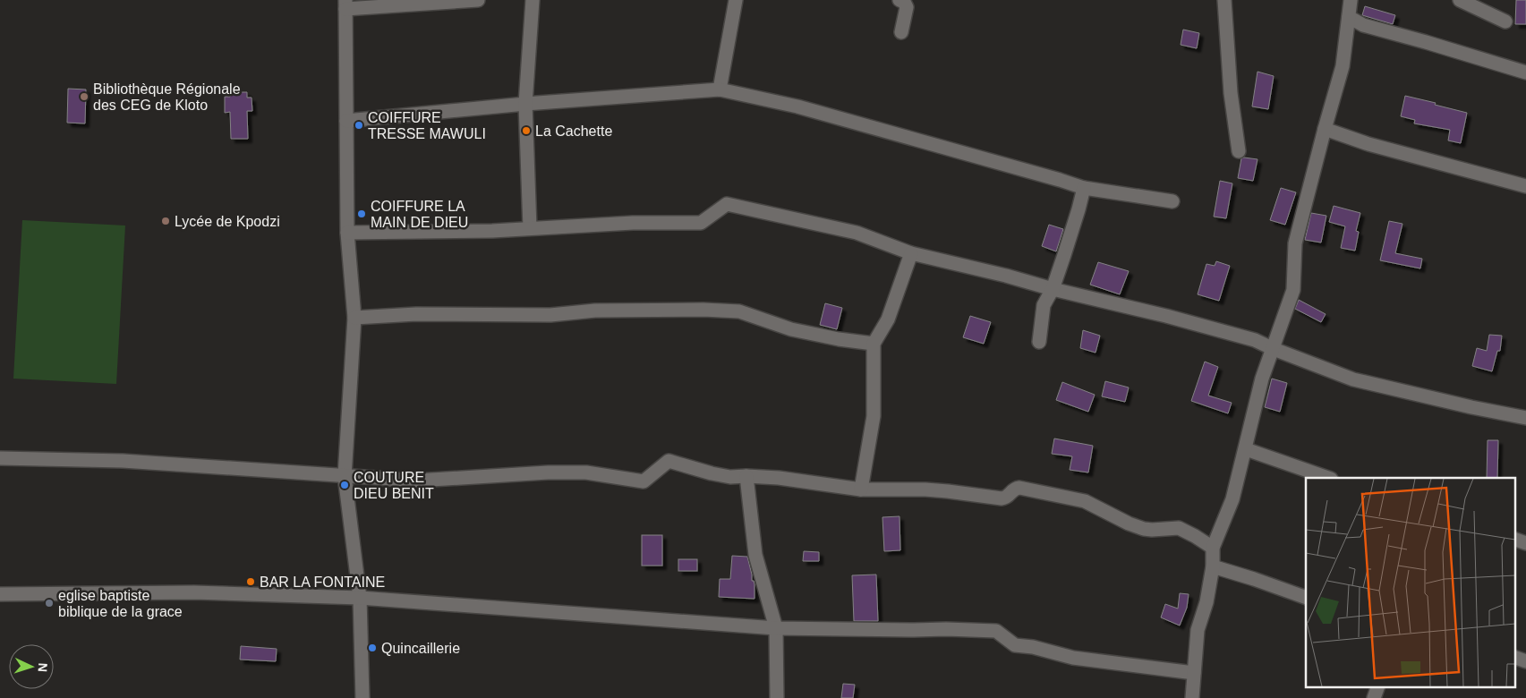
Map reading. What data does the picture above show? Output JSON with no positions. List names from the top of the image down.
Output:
{
  "places": [
    "Bibliothèque Régionale des CEG de Kloto",
    "COIFFURE TRESSE MAWULI",
    "La Cachette",
    "COIFFURE LA MAIN DE DIEU",
    "Lycée de Kpodzi",
    "COUTURE DIEU BENIT",
    "BAR LA FONTAINE",
    "eglise baptiste biblique de la grace",
    "Quincaillerie"
  ],
  "north": "right"
}
